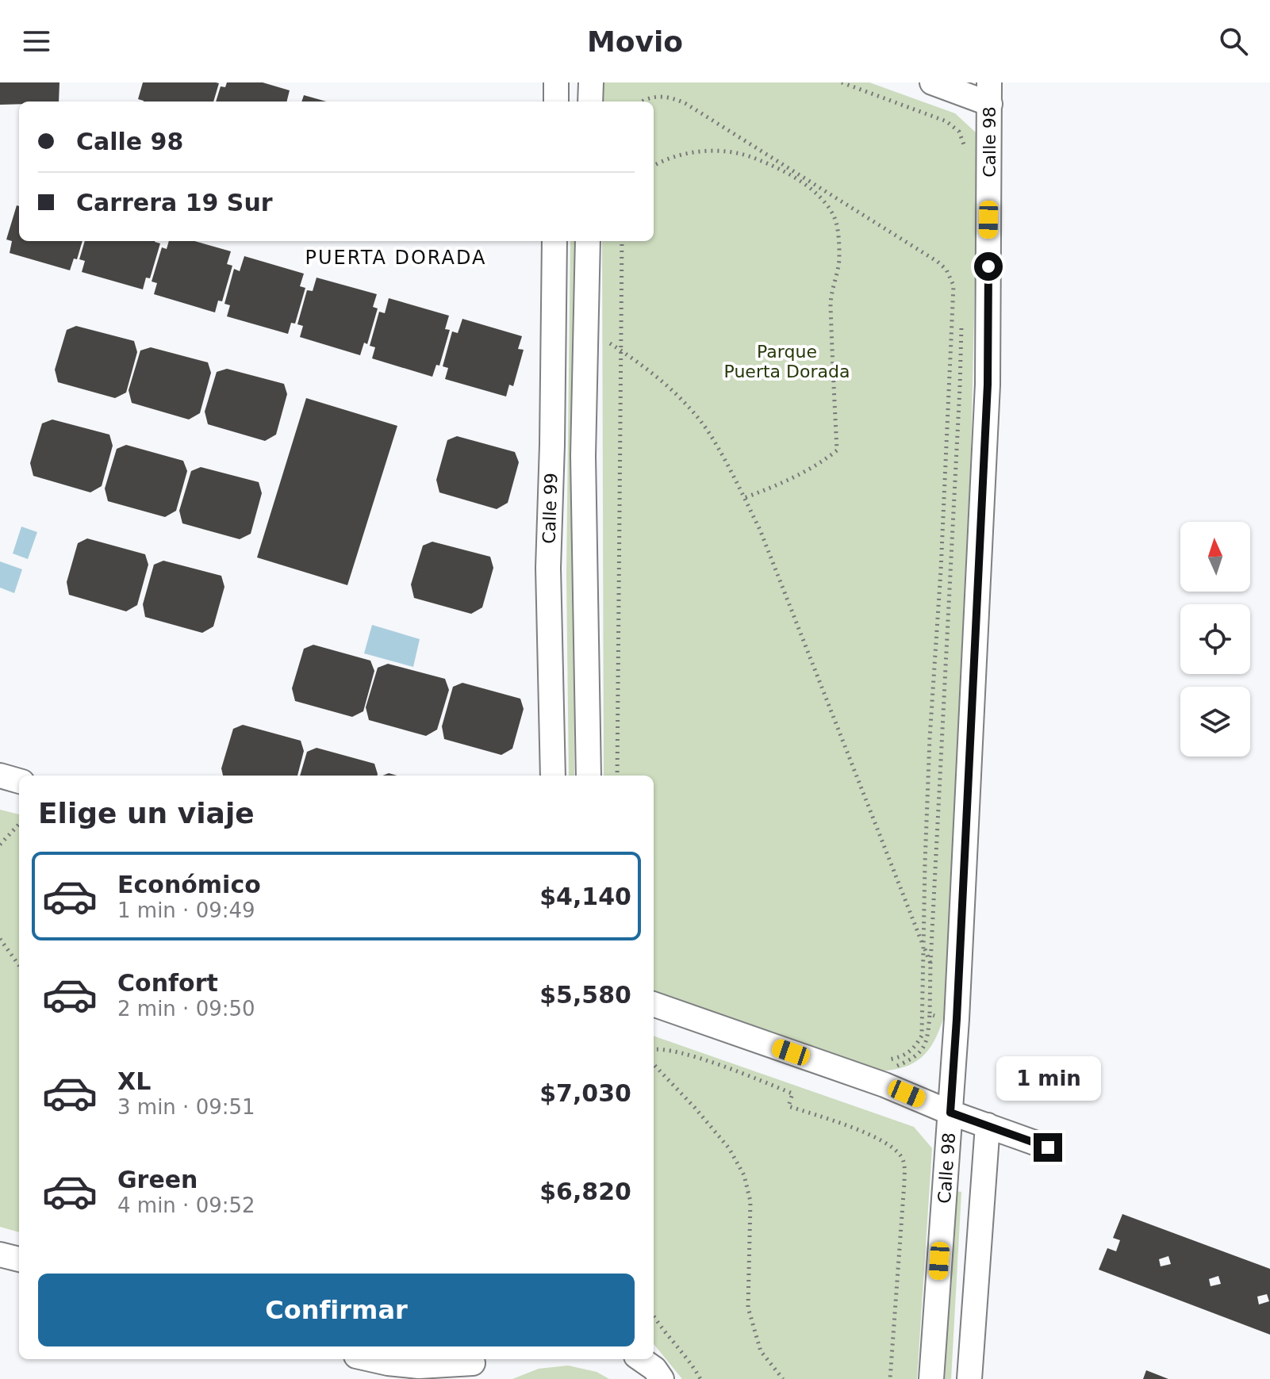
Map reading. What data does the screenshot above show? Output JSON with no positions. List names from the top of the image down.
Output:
{
  "streets": {
    "street": ["Calle 98", "Calle 99"]
  },
  "districts": ["PUERTA DORADA"],
  "parks": ["Parque Puerta Dorada"],
  "north": "top",
  "page": {
    "header": "Movio",
    "banner": ["Calle 98", "Carrera 19 Sur"],
    "heading": "Elige un viaje",
    "list": [
      {
        "name": "Económico",
        "note": "1 min · 09:49",
        "value": "$4,140"
      },
      {
        "name": "Confort",
        "note": "2 min · 09:50",
        "value": "$5,580"
      },
      {
        "name": "XL",
        "note": "3 min · 09:51",
        "value": "$7,030"
      },
      {
        "name": "Green",
        "note": "4 min · 09:52",
        "value": "$6,820"
      }
    ],
    "bubble": "1 min",
    "buttons": "Confirmar"
  }
}
